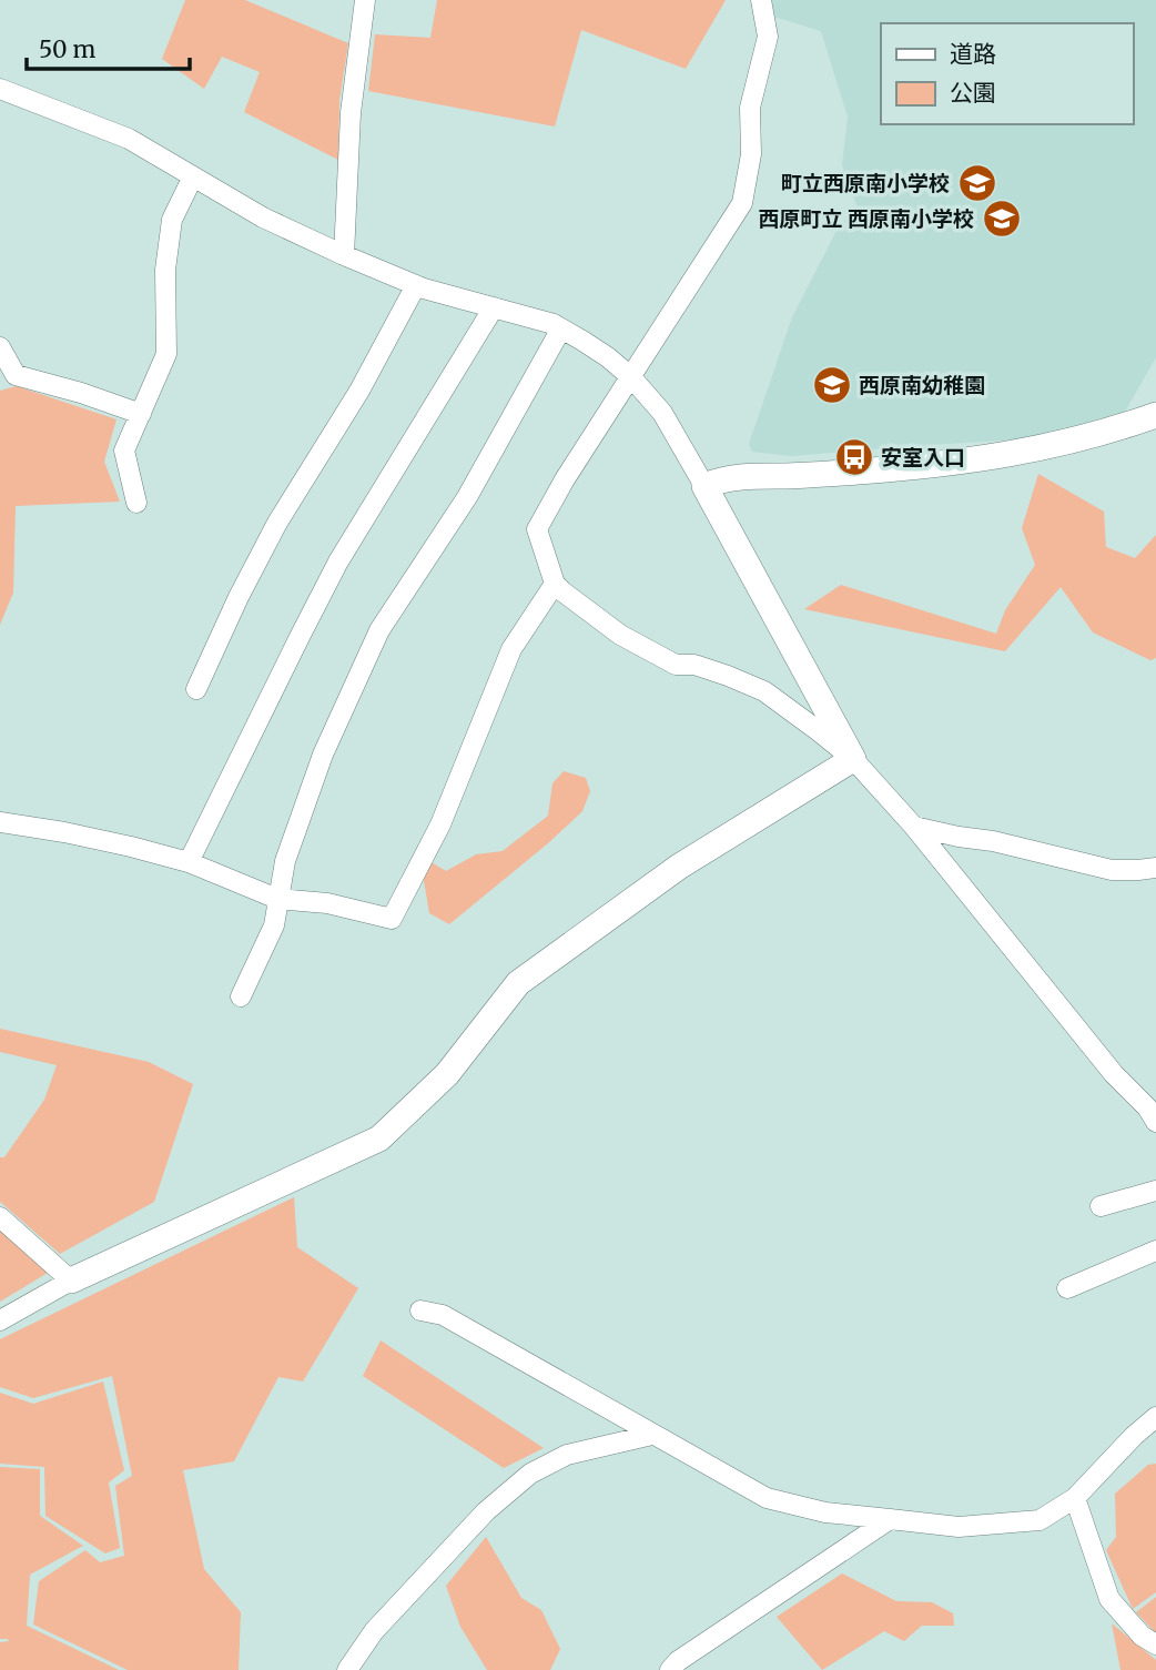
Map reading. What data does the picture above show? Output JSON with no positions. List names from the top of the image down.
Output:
{
  "places": {
    "school or university": ["町立西原南小学校", "西原町立 西原南小学校", "西原南幼稚園"],
    "bus stop": ["安室入口"]
  },
  "legend": ["道路", "公園"],
  "scale_bar": "50 m"
}
